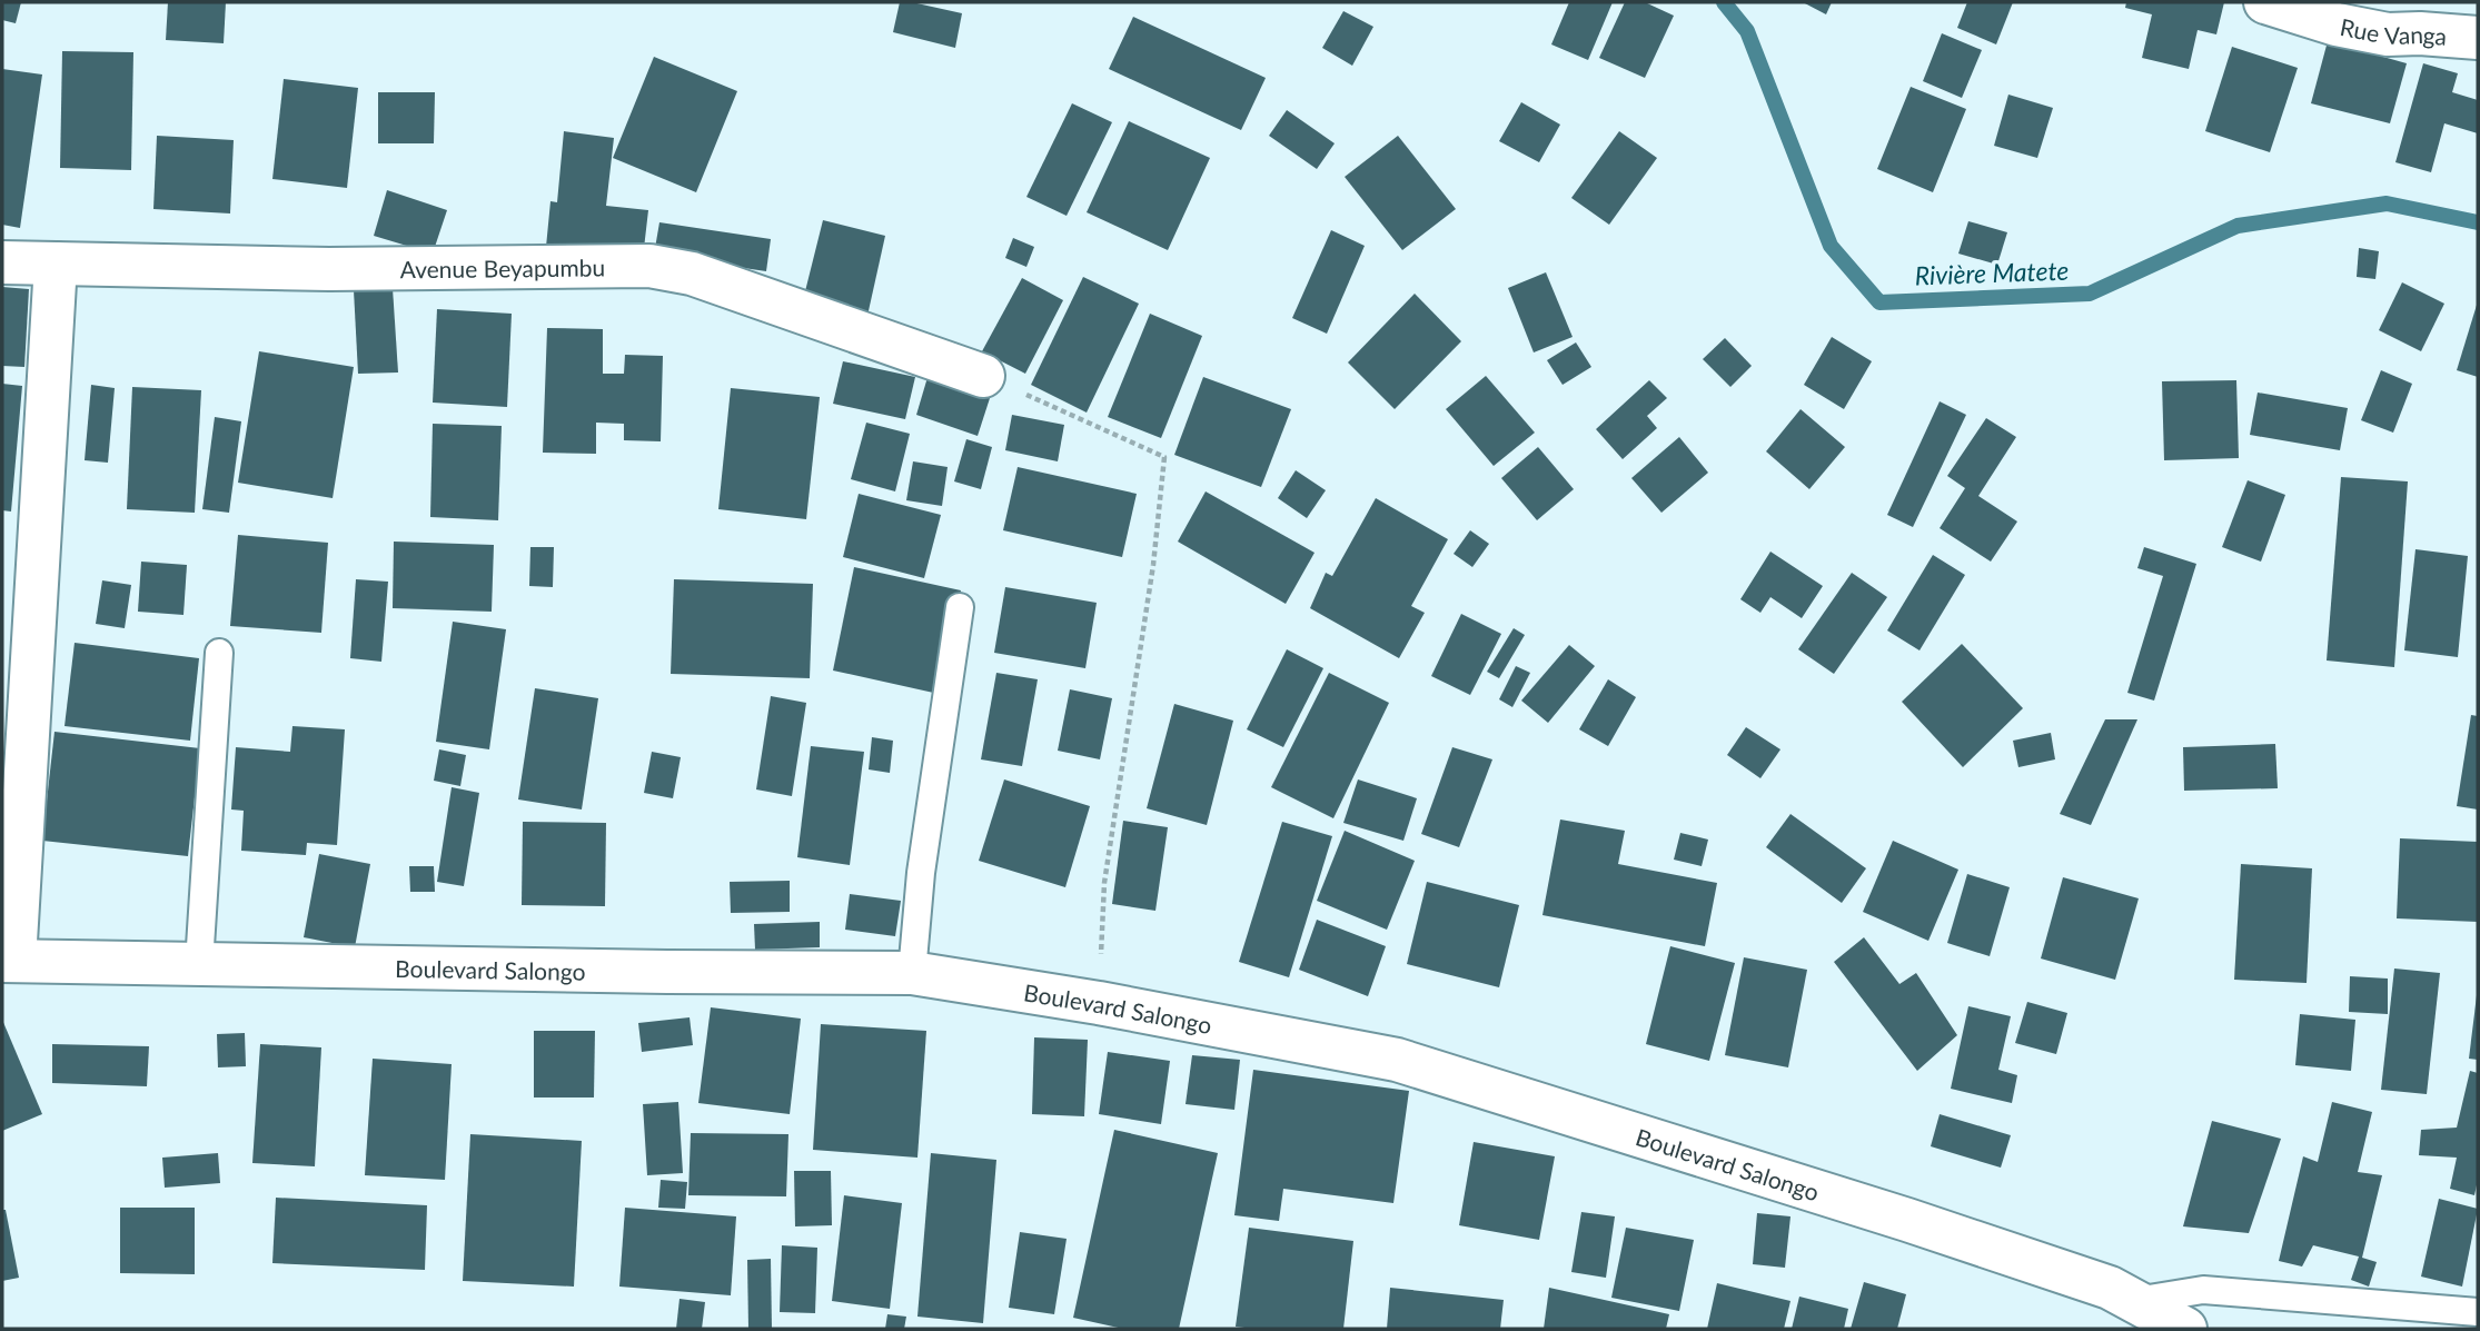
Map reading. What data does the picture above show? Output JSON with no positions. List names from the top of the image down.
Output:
{
  "streets": {
    "street": ["Rue Vanga", "Avenue Beyapumbu", "Boulevard Salongo"]
  },
  "water": ["Rivière Matete"]
}
